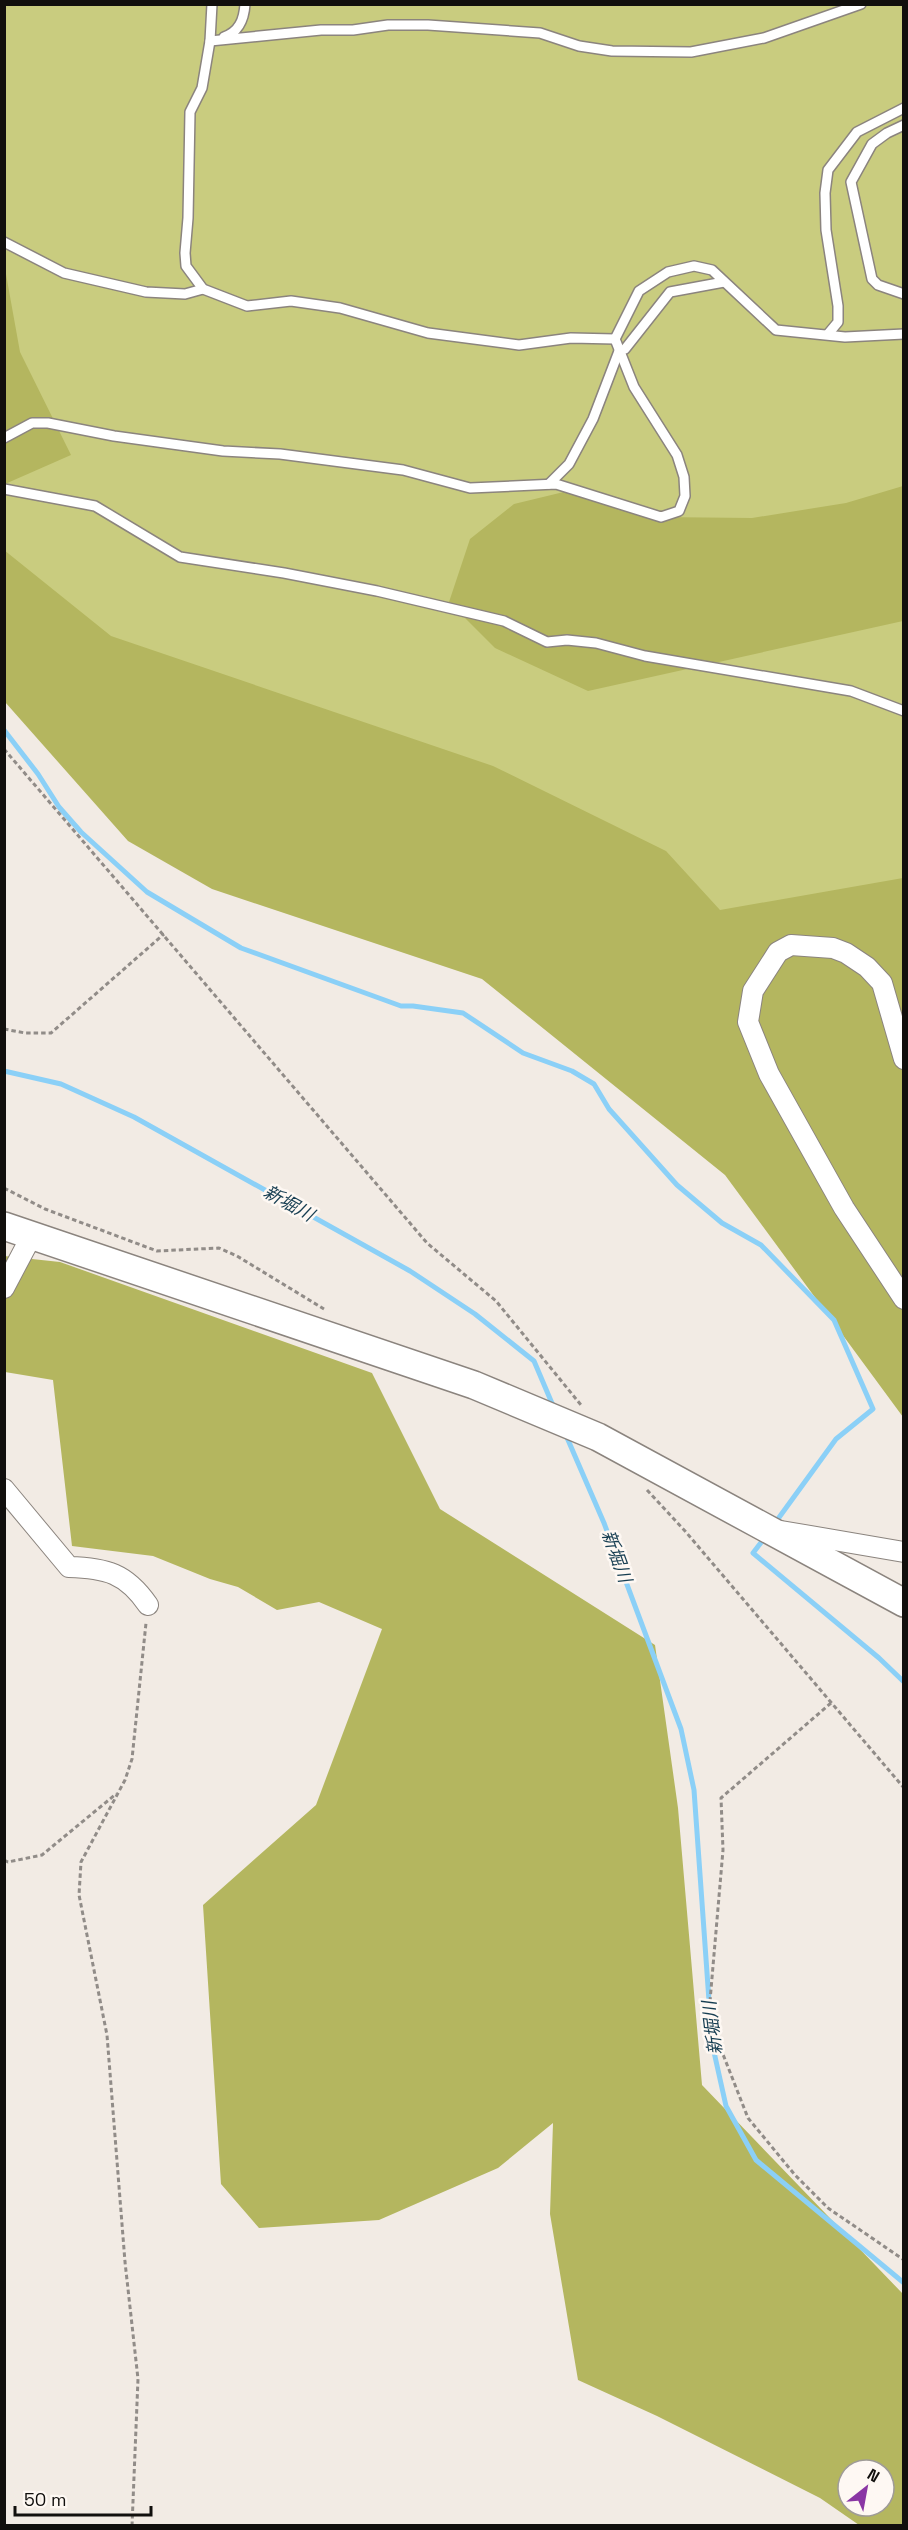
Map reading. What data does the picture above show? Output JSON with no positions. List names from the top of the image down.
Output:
{
  "water": ["新堀川"],
  "scale_bar": "50 m",
  "north": "top right"
}
